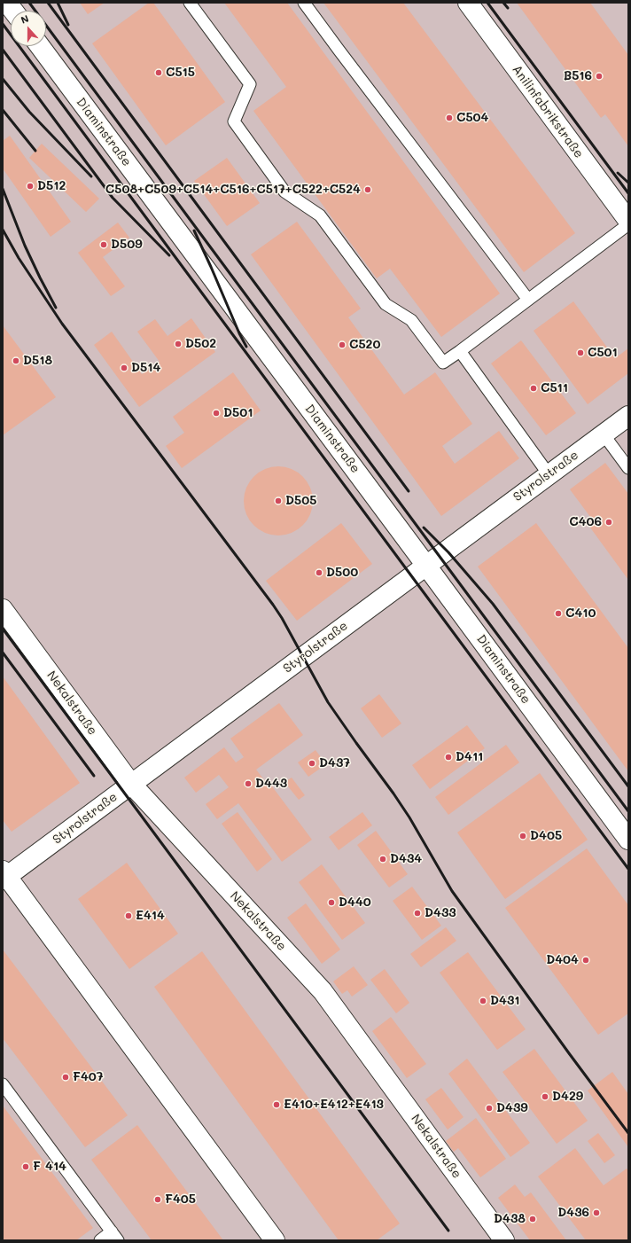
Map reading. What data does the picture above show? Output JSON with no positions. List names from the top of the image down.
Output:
{
  "streets": {
    "street": [
      "Anilinfabrikstraße",
      "Diaminstraße",
      "Styrolstraße",
      "Nekalstraße"
    ]
  },
  "crossings": [
    ["Diaminstraße", "Styrolstraße"],
    ["Styrolstraße", "Nekalstraße"]
  ],
  "places": [
    "C515",
    "B516",
    "C504",
    "D512",
    "C508+C509+C514+C516+C517+C522+C524",
    "D509",
    "D502",
    "C520",
    "C501",
    "D518",
    "D514",
    "C511",
    "D501",
    "D505",
    "C406",
    "D500",
    "C410",
    "D411",
    "D437",
    "D443",
    "D405",
    "D434",
    "D440",
    "D433",
    "E414",
    "D404",
    "D431",
    "F407",
    "D429",
    "E410+E412+E413",
    "D439",
    "F 414",
    "F405",
    "D436",
    "D438"
  ],
  "north": "top"
}
